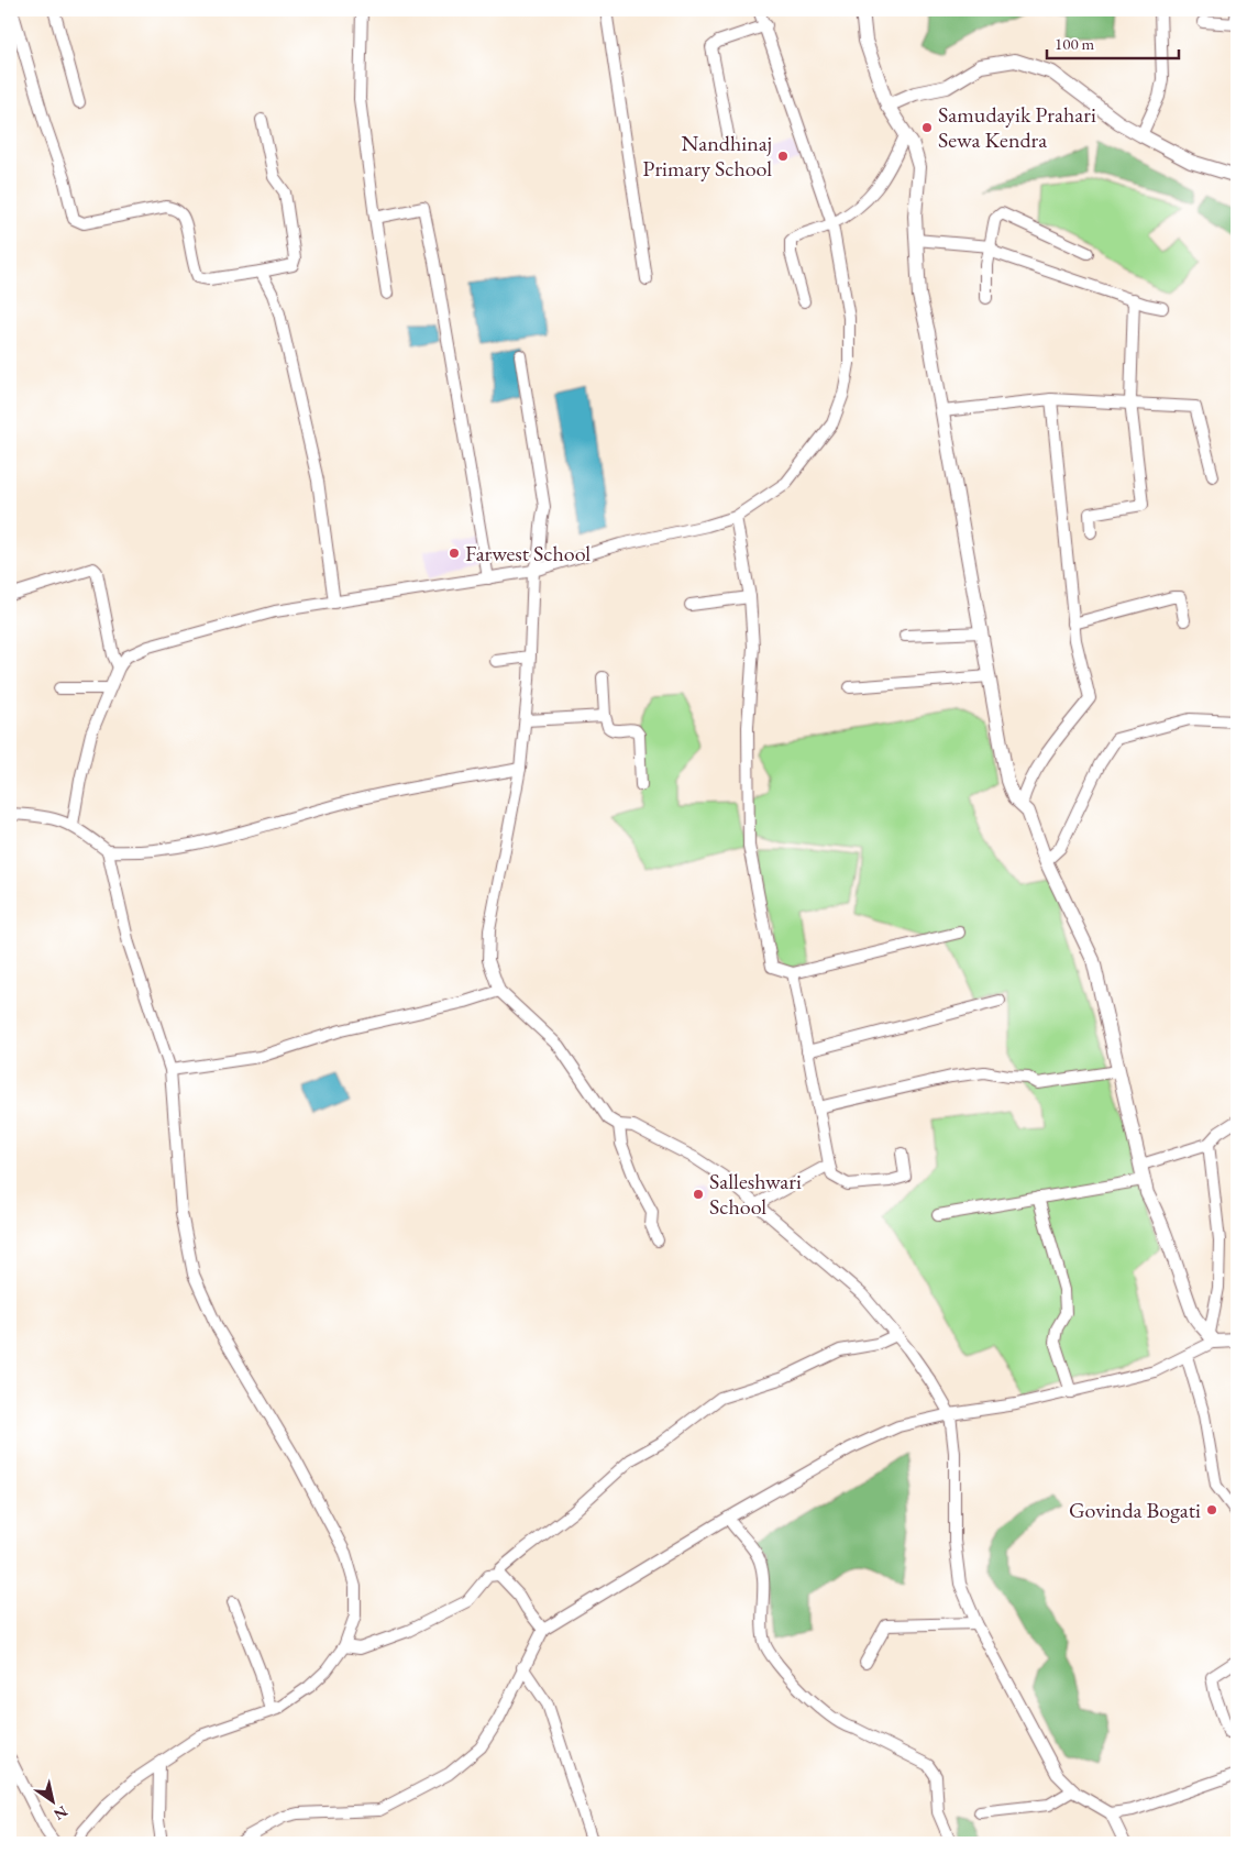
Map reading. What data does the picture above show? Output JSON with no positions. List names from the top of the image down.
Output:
{
  "places": [
    "Samudayik Prahari Sewa Kendra",
    "Nandhinaj Primary School",
    "Farwest School",
    "Salleshwari School",
    "Govinda Bogati"
  ],
  "scale_bar": "100 m",
  "north": "bottom right"
}
